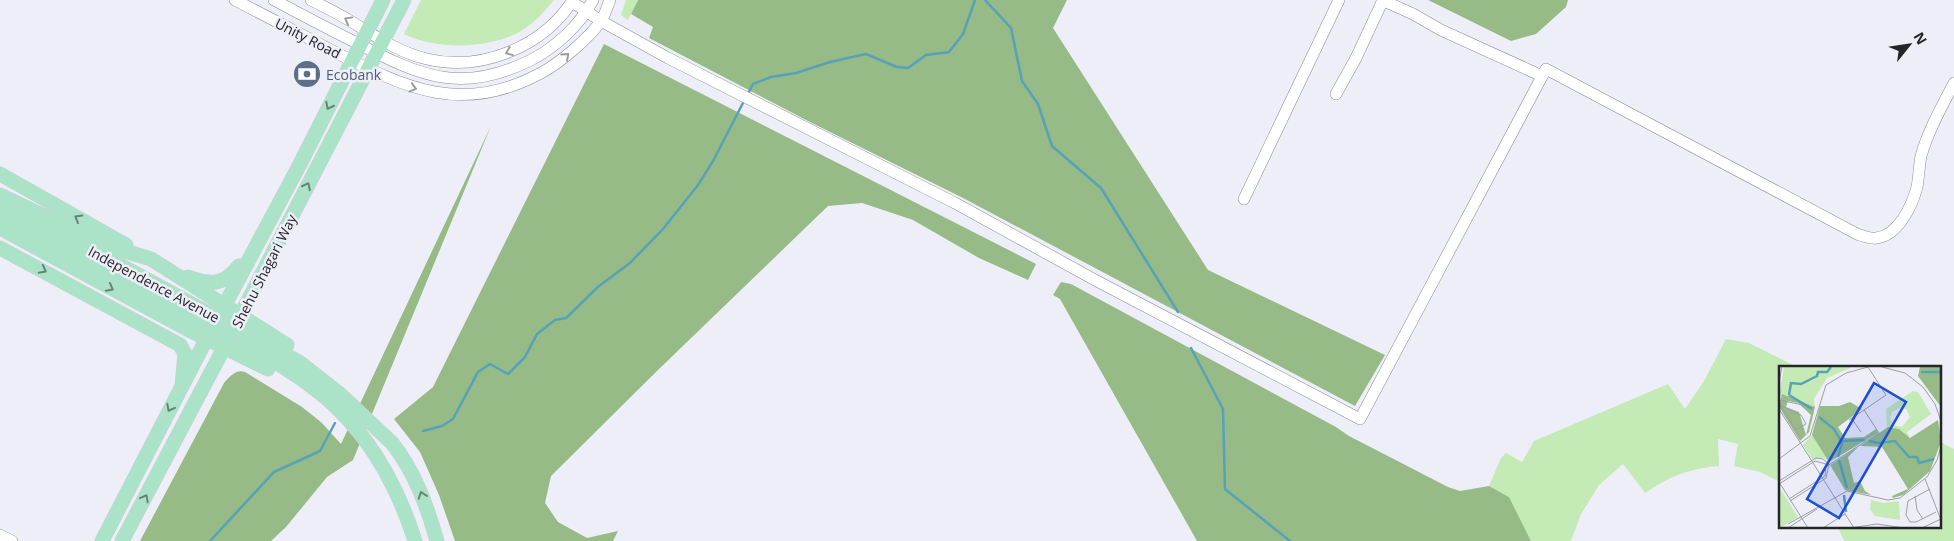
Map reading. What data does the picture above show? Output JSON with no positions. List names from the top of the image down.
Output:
{
  "streets": {
    "main road": ["Shehu Shagari Way", "Independence Avenue"],
    "street": ["Unity Road"]
  },
  "crossings": [
    ["Unity Road", "Shehu Shagari Way"],
    ["Shehu Shagari Way", "Independence Avenue"]
  ],
  "places": {
    "bank": ["Ecobank"]
  },
  "north": "top right"
}
